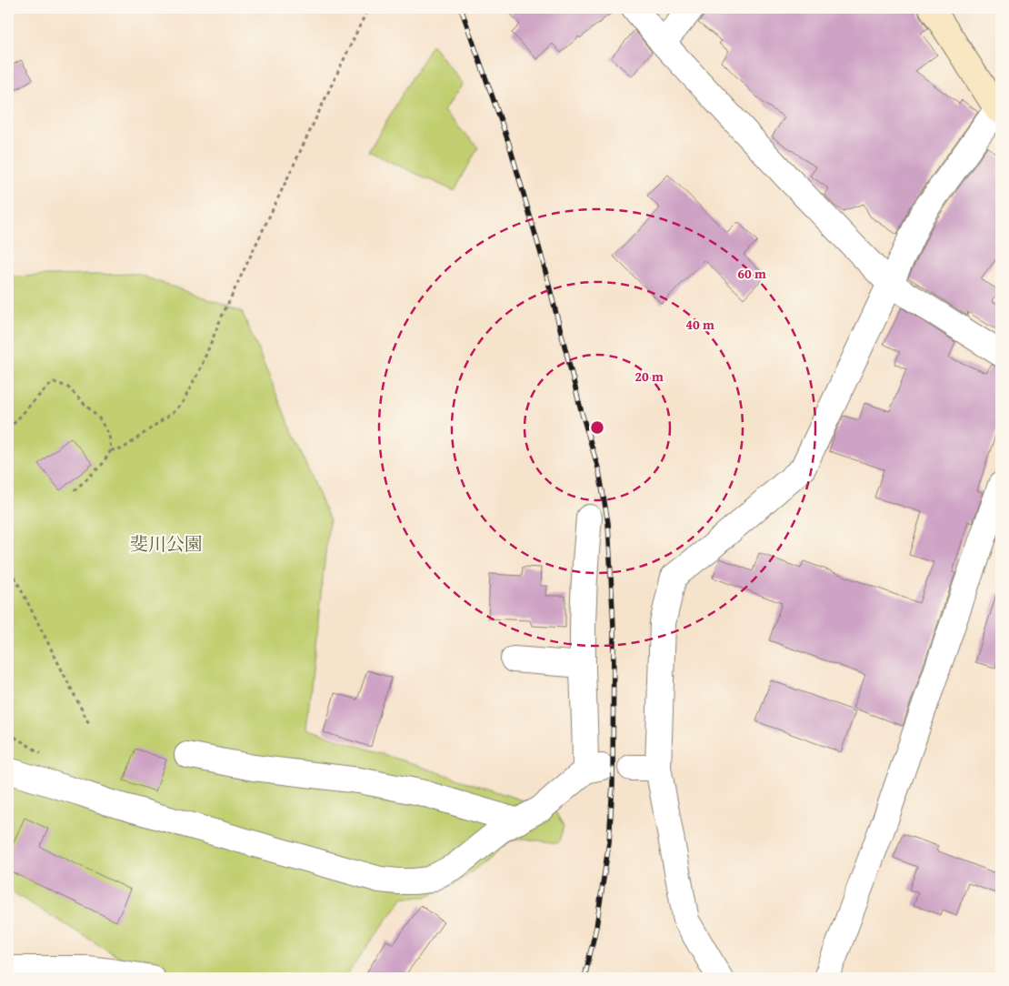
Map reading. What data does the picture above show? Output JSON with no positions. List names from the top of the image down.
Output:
{
  "parks": ["斐川公園"],
  "rings": ["60 m", "40 m", "20 m"]
}
